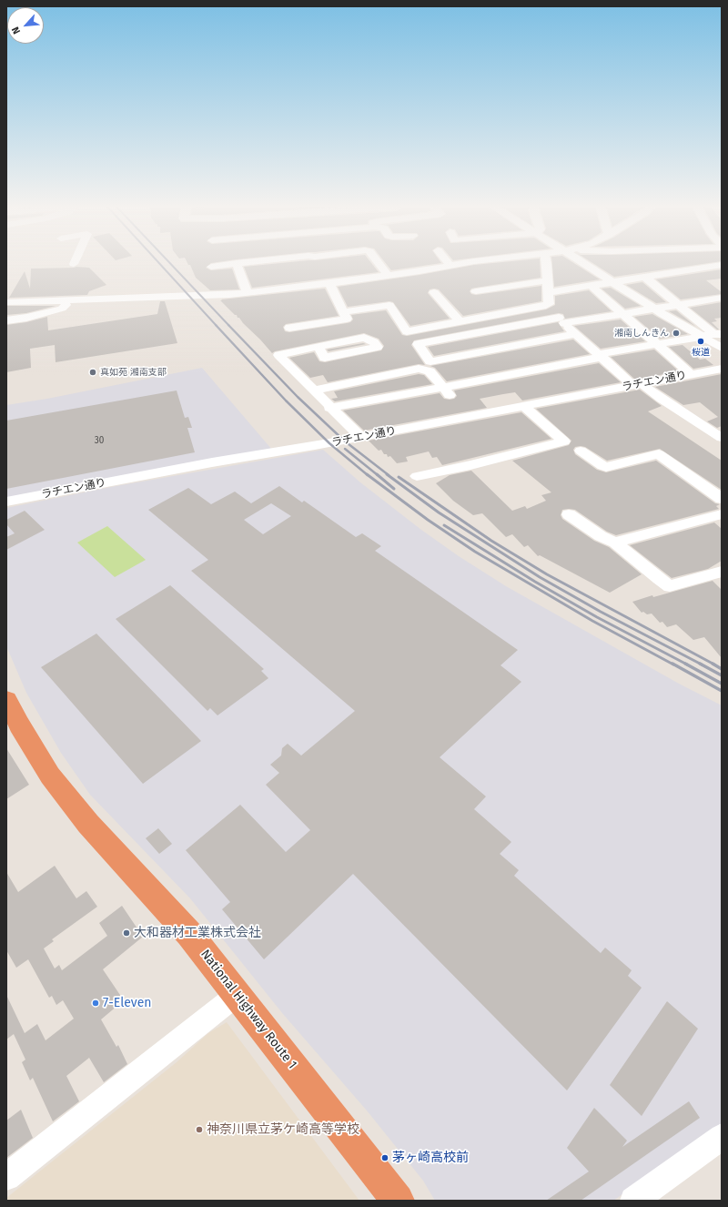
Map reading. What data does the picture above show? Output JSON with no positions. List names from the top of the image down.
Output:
{
  "streets": {
    "highway": ["National Highway Route 1"],
    "street": ["ラチエン通り"]
  },
  "places": [
    "湘南しんきん",
    "桜道",
    "真如苑 湘南支部",
    "大和器材工業株式会社",
    "7-Eleven",
    "神奈川県立茅ケ崎高等学校",
    "茅ヶ崎高校前"
  ],
  "house_numbers": ["30"],
  "north": "bottom left"
}
